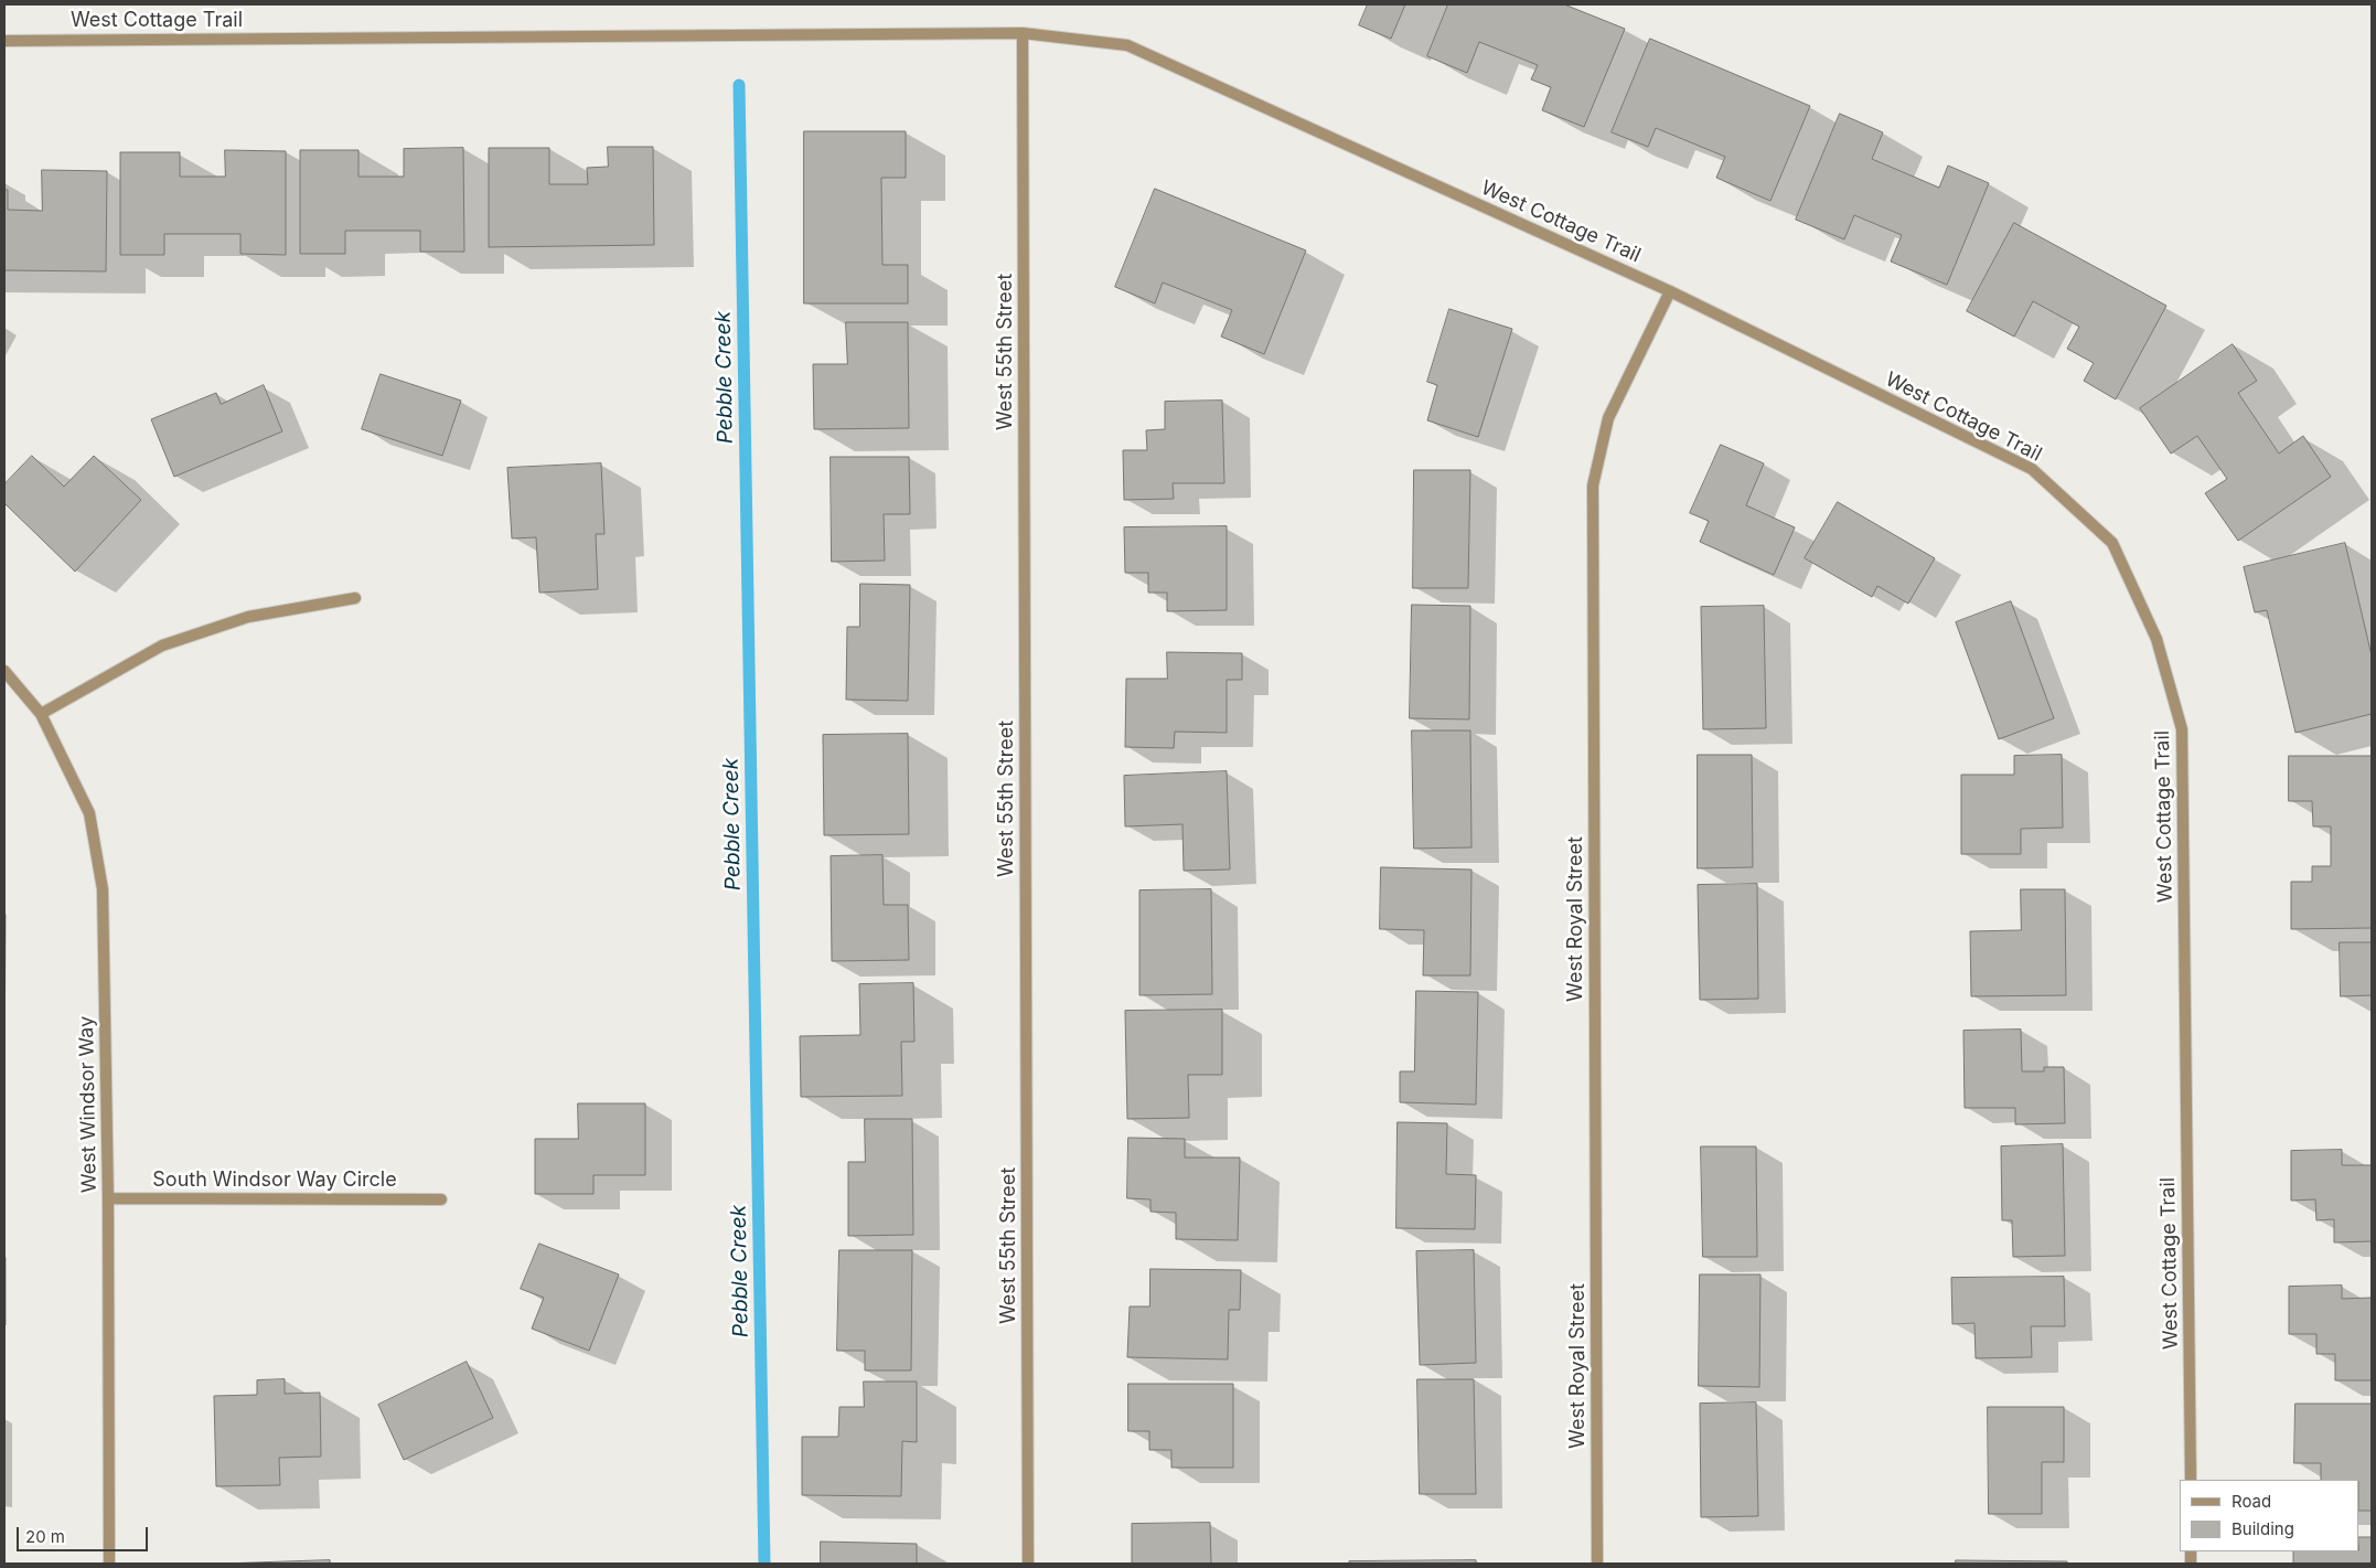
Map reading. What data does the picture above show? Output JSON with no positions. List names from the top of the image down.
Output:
{
  "streets": {
    "street": [
      "West Cottage Trail",
      "West 55th Street",
      "West Royal Street",
      "West Windsor Way",
      "South Windsor Way Circle"
    ]
  },
  "crossings": [
    ["West Cottage Trail", "West 55th Street"],
    ["West Cottage Trail", "West Royal Street"],
    ["West Windsor Way", "South Windsor Way Circle"]
  ],
  "water": ["Pebble Creek"],
  "legend": ["Road", "Building"],
  "scale_bar": "20 m"
}
